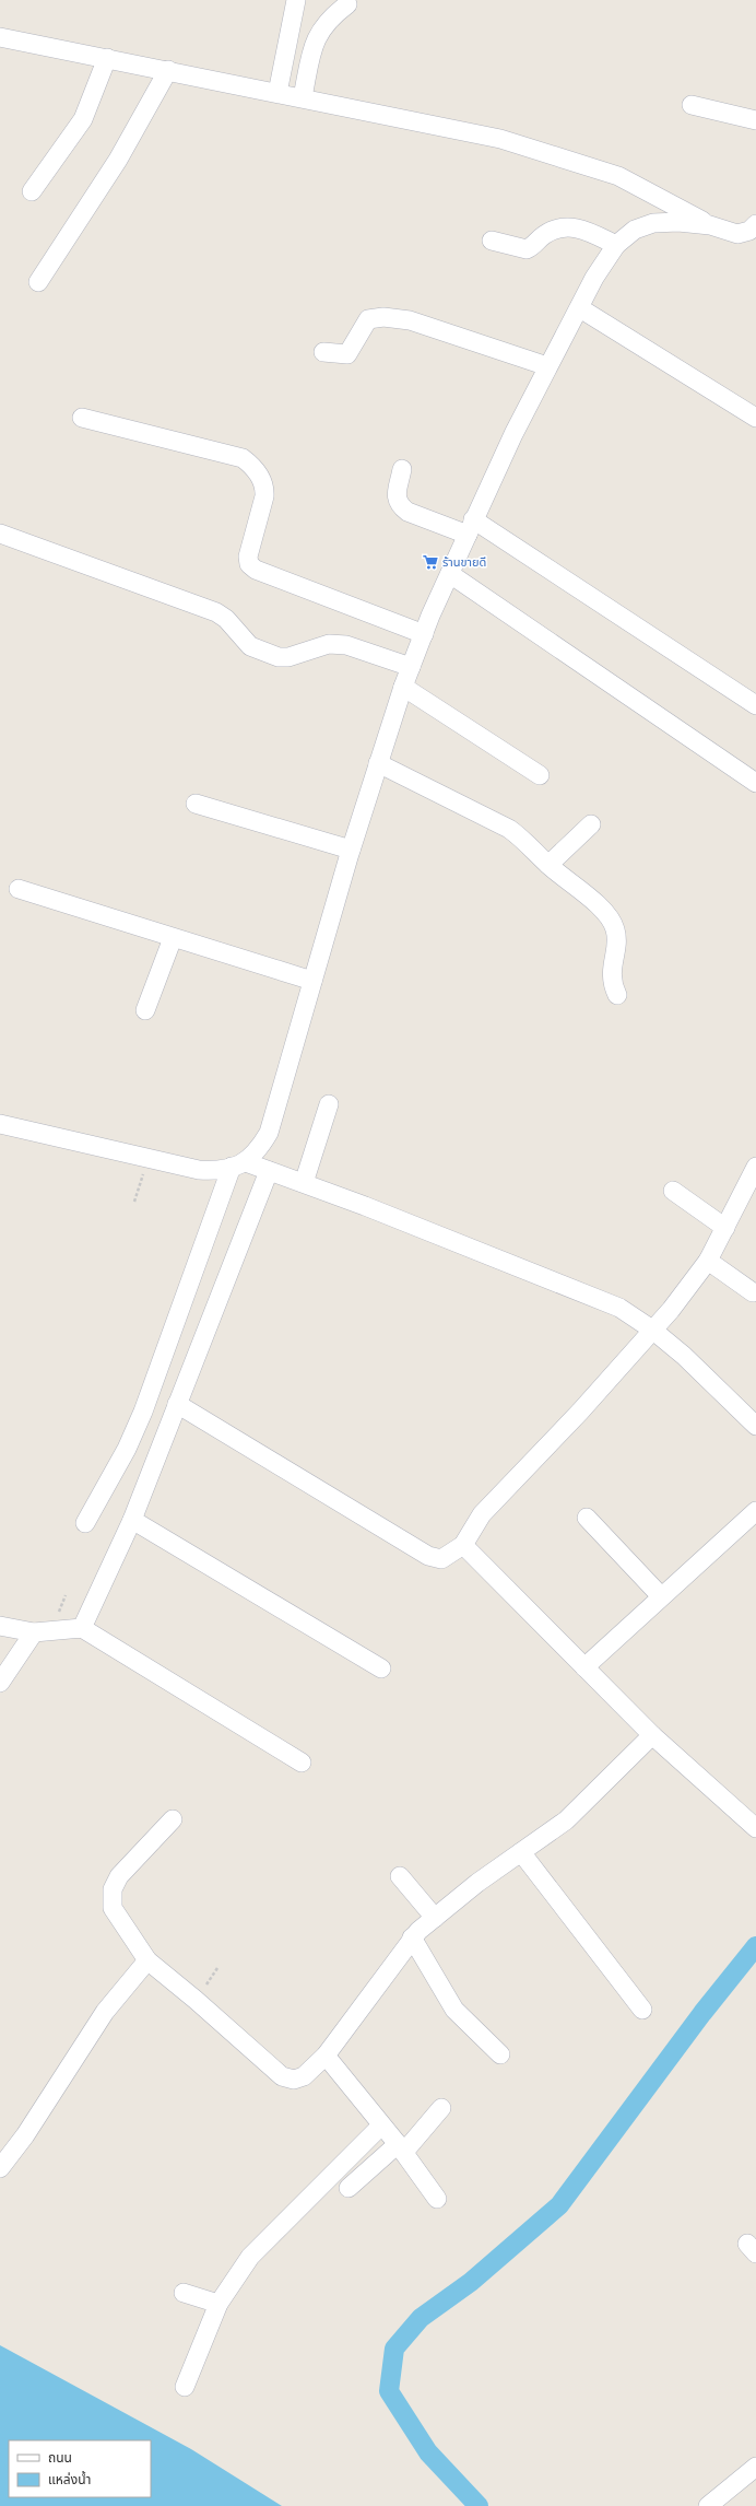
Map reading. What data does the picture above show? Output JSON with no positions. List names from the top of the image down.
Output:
{
  "places": {
    "supermarket": ["ร้านขายดี"]
  },
  "legend": ["ถนน", "แหล่งน้ำ"]
}
